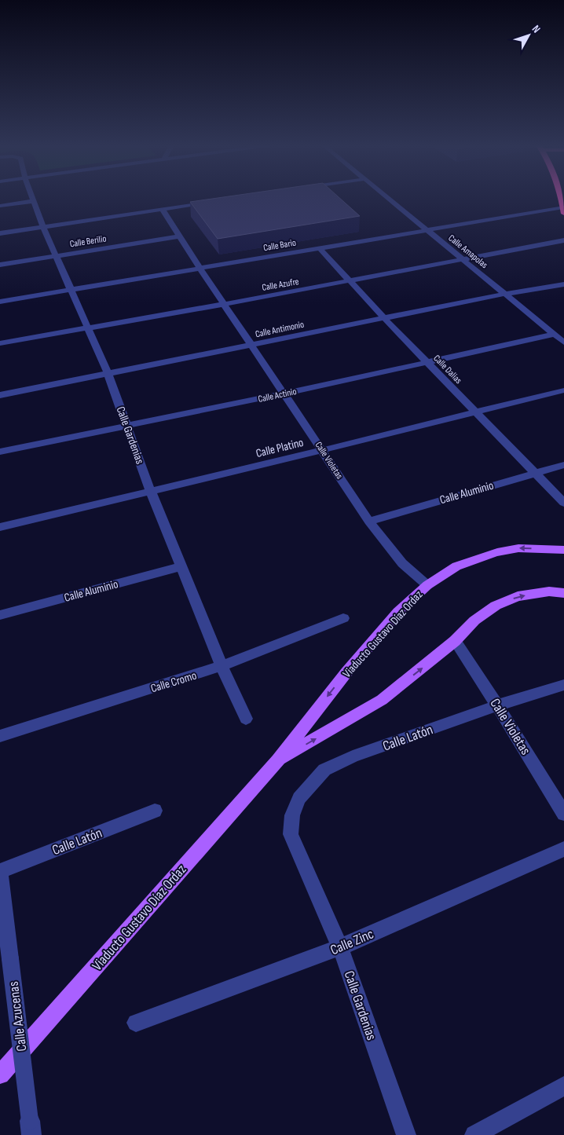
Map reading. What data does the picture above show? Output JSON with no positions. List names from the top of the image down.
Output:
{
  "streets": {
    "main road": ["Viaducto Gustavo Díaz Ordaz"],
    "street": [
      "Calle Berilio",
      "Calle Bario",
      "Calle Amapolas",
      "Calle Azufre",
      "Calle Antimonio",
      "Calle Dalias",
      "Calle Actinio",
      "Calle Gardenias",
      "Calle Platino",
      "Calle Violetas",
      "Calle Aluminio",
      "Calle Cromo",
      "Calle Latón",
      "Calle Zinc",
      "Calle Azucenas"
    ]
  },
  "crossings": [
    ["Calle Berilio", "Calle Gardenias"],
    ["Calle Berilio", "Calle Violetas"],
    ["Calle Bario", "Calle Amapolas"],
    ["Calle Bario", "Calle Dalias"],
    ["Calle Bario", "Calle Gardenias"],
    ["Calle Bario", "Calle Violetas"],
    ["Calle Amapolas", "Calle Azufre"],
    ["Calle Amapolas", "Calle Antimonio"],
    ["Calle Amapolas", "Calle Actinio"],
    ["Calle Azufre", "Calle Dalias"],
    ["Calle Azufre", "Calle Gardenias"],
    ["Calle Azufre", "Calle Violetas"],
    ["Calle Antimonio", "Calle Dalias"],
    ["Calle Antimonio", "Calle Gardenias"],
    ["Calle Antimonio", "Calle Violetas"],
    ["Calle Dalias", "Calle Actinio"],
    ["Calle Dalias", "Calle Platino"],
    ["Calle Dalias", "Calle Aluminio"],
    ["Calle Actinio", "Calle Gardenias"],
    ["Calle Actinio", "Calle Violetas"],
    ["Calle Gardenias", "Calle Platino"],
    ["Calle Gardenias", "Calle Aluminio"],
    ["Calle Gardenias", "Calle Cromo"],
    ["Calle Gardenias", "Calle Latón"],
    ["Calle Gardenias", "Calle Zinc"],
    ["Calle Platino", "Calle Violetas"],
    ["Calle Violetas", "Calle Aluminio"],
    ["Calle Violetas", "Viaducto Gustavo Díaz Ordaz"],
    ["Calle Violetas", "Calle Latón"],
    ["Calle Latón", "Calle Azucenas"]
  ],
  "north": "top right"
}
